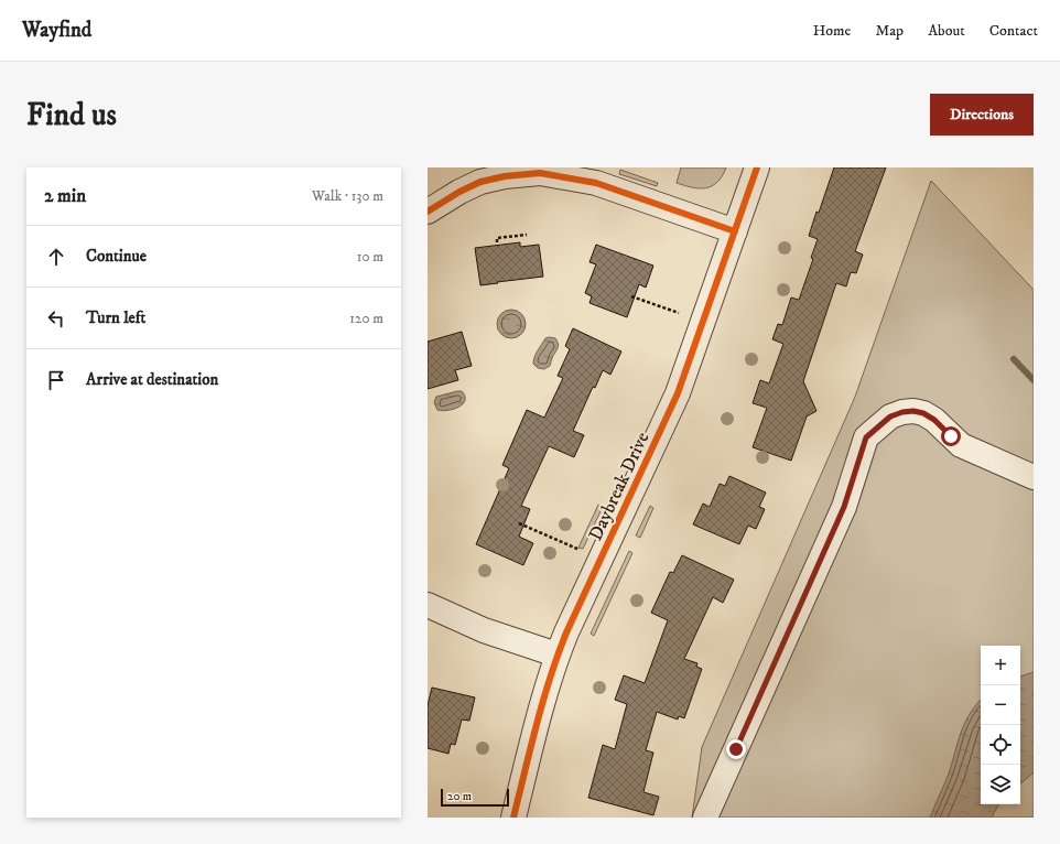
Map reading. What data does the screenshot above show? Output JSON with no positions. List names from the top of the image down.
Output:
{
  "streets": {
    "street": ["Daybreak Drive"]
  },
  "scale_bar": "20 m",
  "page": {
    "header": "Wayfind",
    "nav": [
      "Home",
      "Map",
      "About",
      "Contact"
    ],
    "buttons": "Directions",
    "title": "Find us",
    "heading": ["2 min", "Walk · 130 m"],
    "list": [
      ["Continue", "10 m"],
      ["Turn left", "120 m"],
      "Arrive at destination"
    ],
    "map_buttons": ["+", "−"],
    "scale": "20 m"
  }
}
